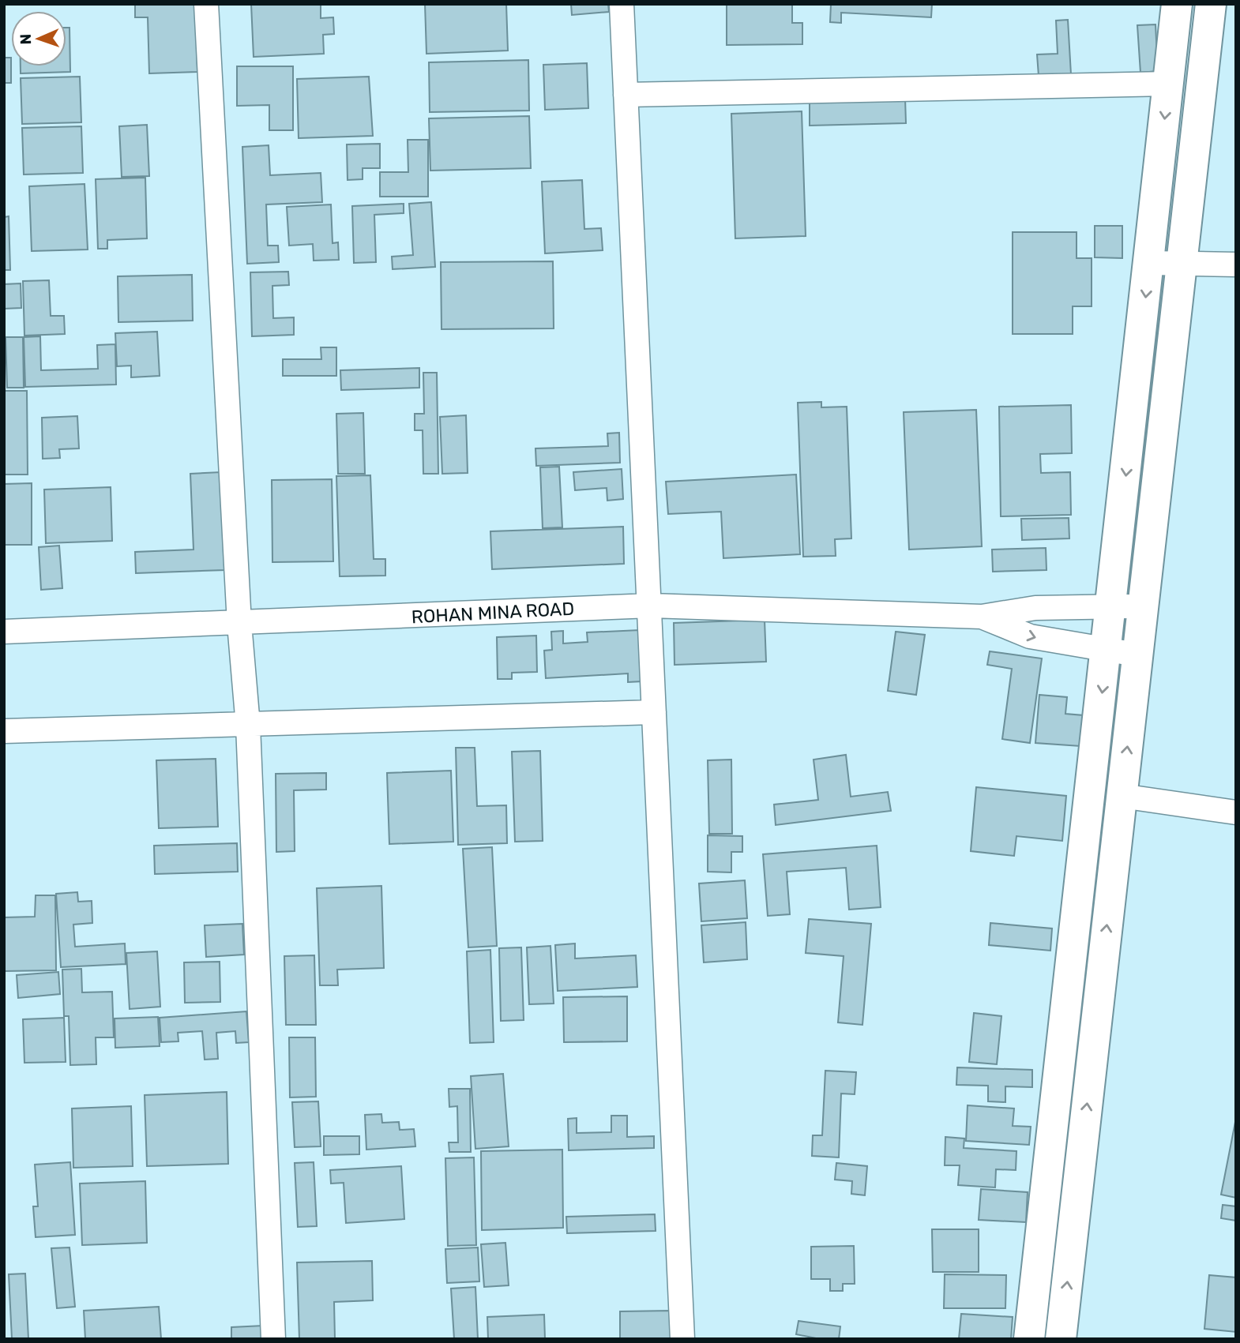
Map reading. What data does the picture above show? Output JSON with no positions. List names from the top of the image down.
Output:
{
  "streets": {
    "street": ["ROHAN MINA ROAD"]
  },
  "north": "left"
}
